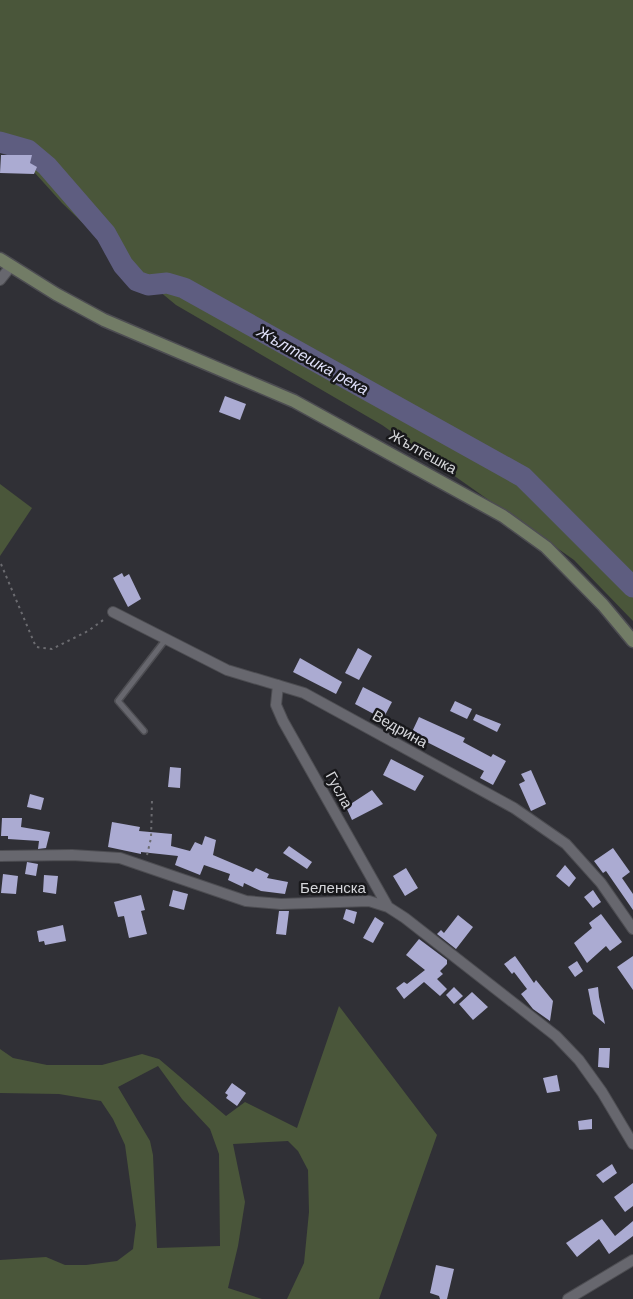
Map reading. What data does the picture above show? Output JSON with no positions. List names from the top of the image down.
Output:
{
  "streets": {
    "main road": ["Жълтешка"],
    "street": ["Ведрина", "Гусла", "Беленска"]
  },
  "crossings": [
    ["Ведрина", "Гусла"],
    ["Гусла", "Беленска"]
  ],
  "water": ["Жълтешка река"]
}
